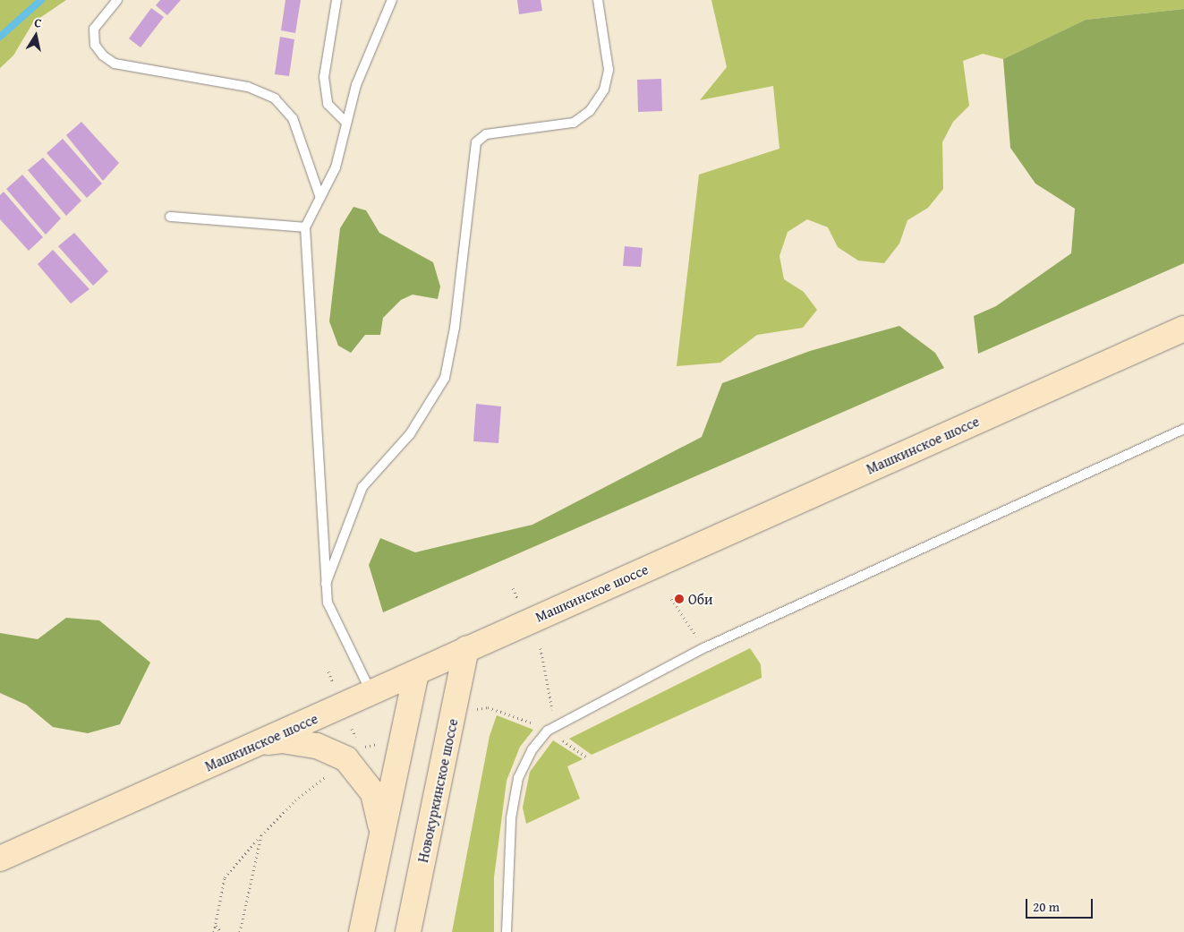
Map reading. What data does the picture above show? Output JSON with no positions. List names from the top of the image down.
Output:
{
  "streets": {
    "main road": ["Машкинское шоссе", "Новокуркинское шоссе"]
  },
  "crossings": [
    ["Машкинское шоссе", "Новокуркинское шоссе"]
  ],
  "places": ["Оби"],
  "scale_bar": "20 m",
  "north": "top"
}
